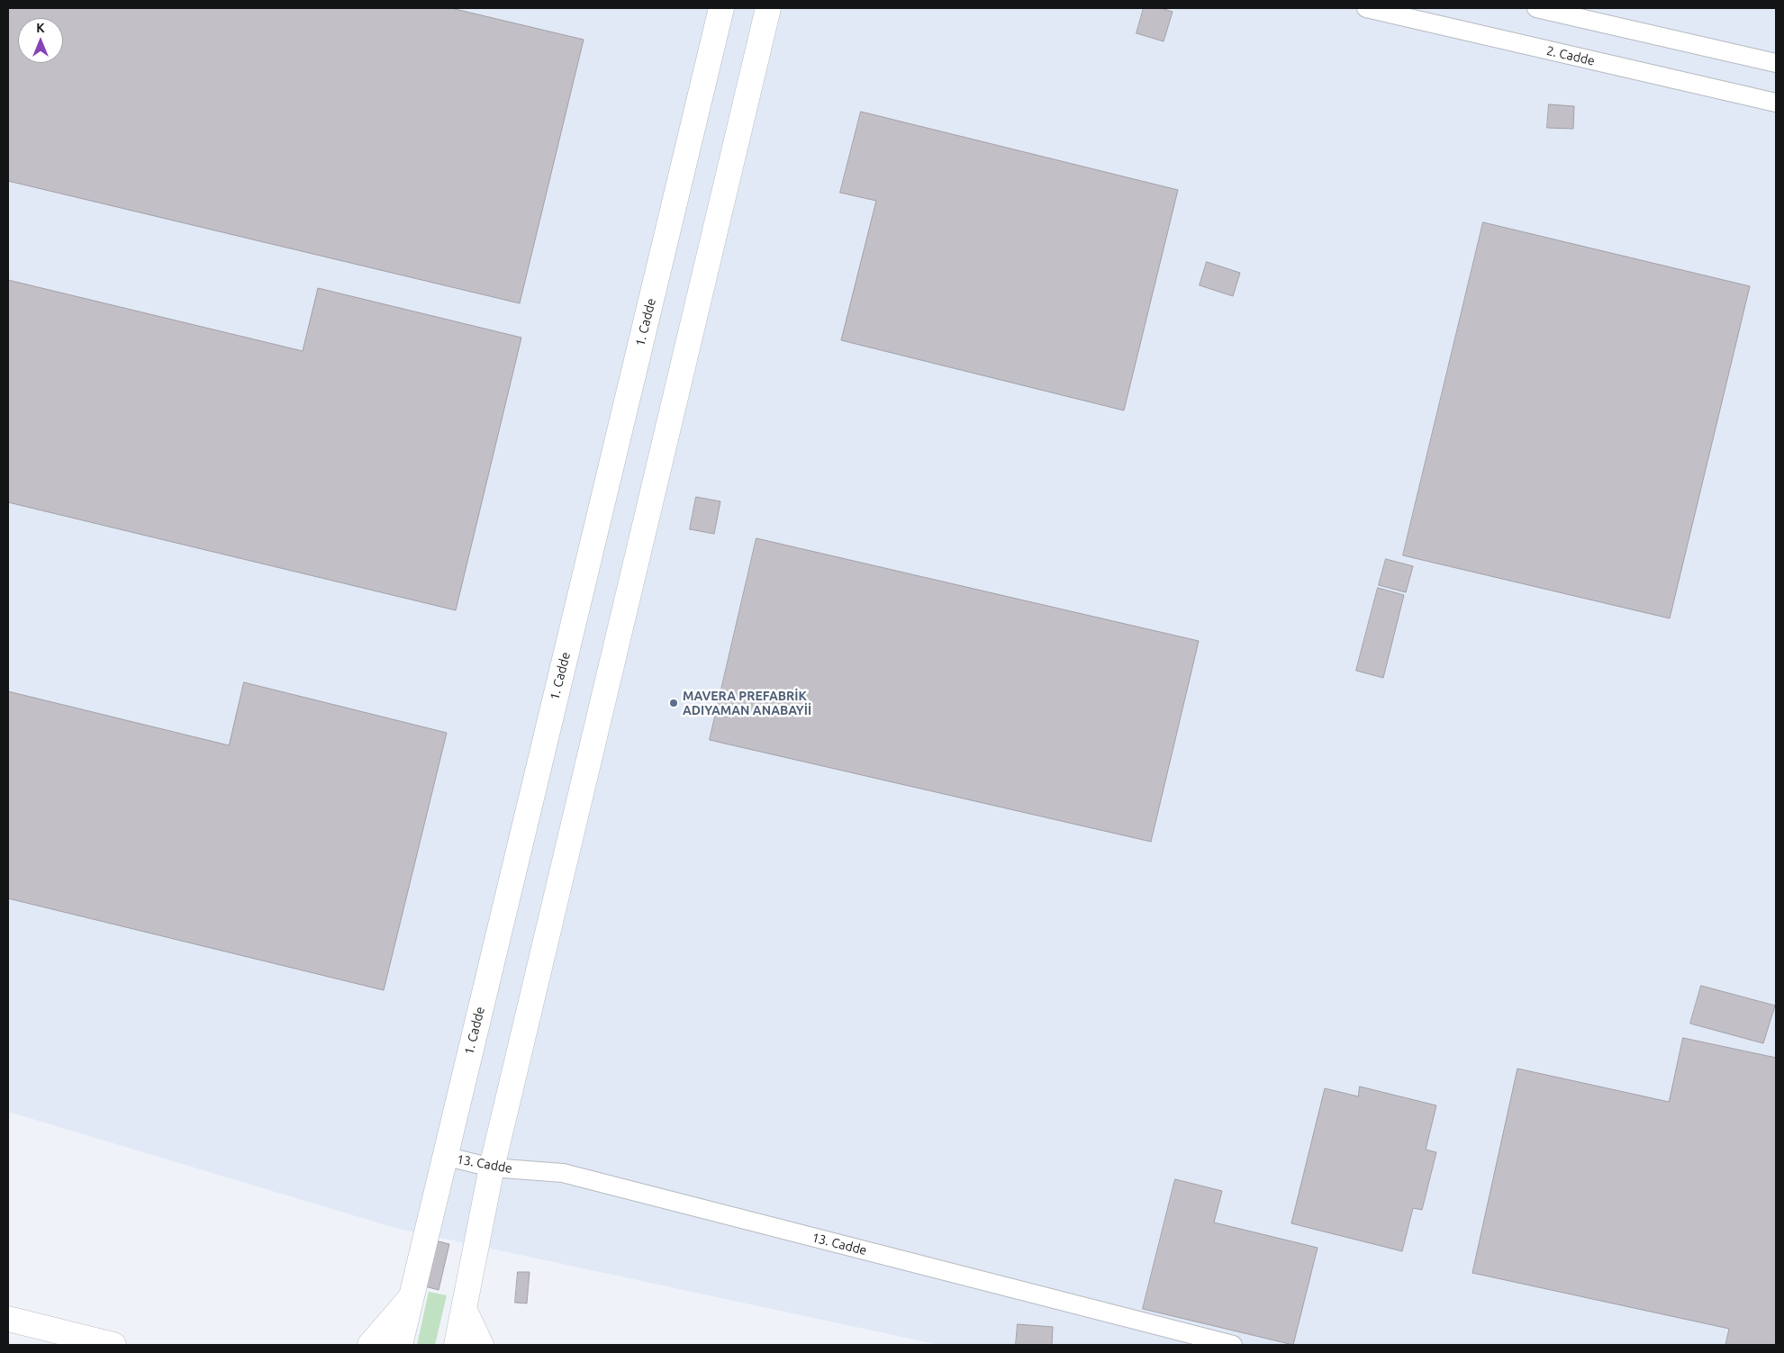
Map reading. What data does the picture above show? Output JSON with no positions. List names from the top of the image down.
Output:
{
  "streets": {
    "street": ["1. Cadde"],
    "lane": ["2. Cadde", "13. Cadde"]
  },
  "crossings": [
    ["1. Cadde", "13. Cadde"]
  ],
  "places": ["MAVERA PREFABRİK ADIYAMAN ANABAYİİ"],
  "north": "top"
}
